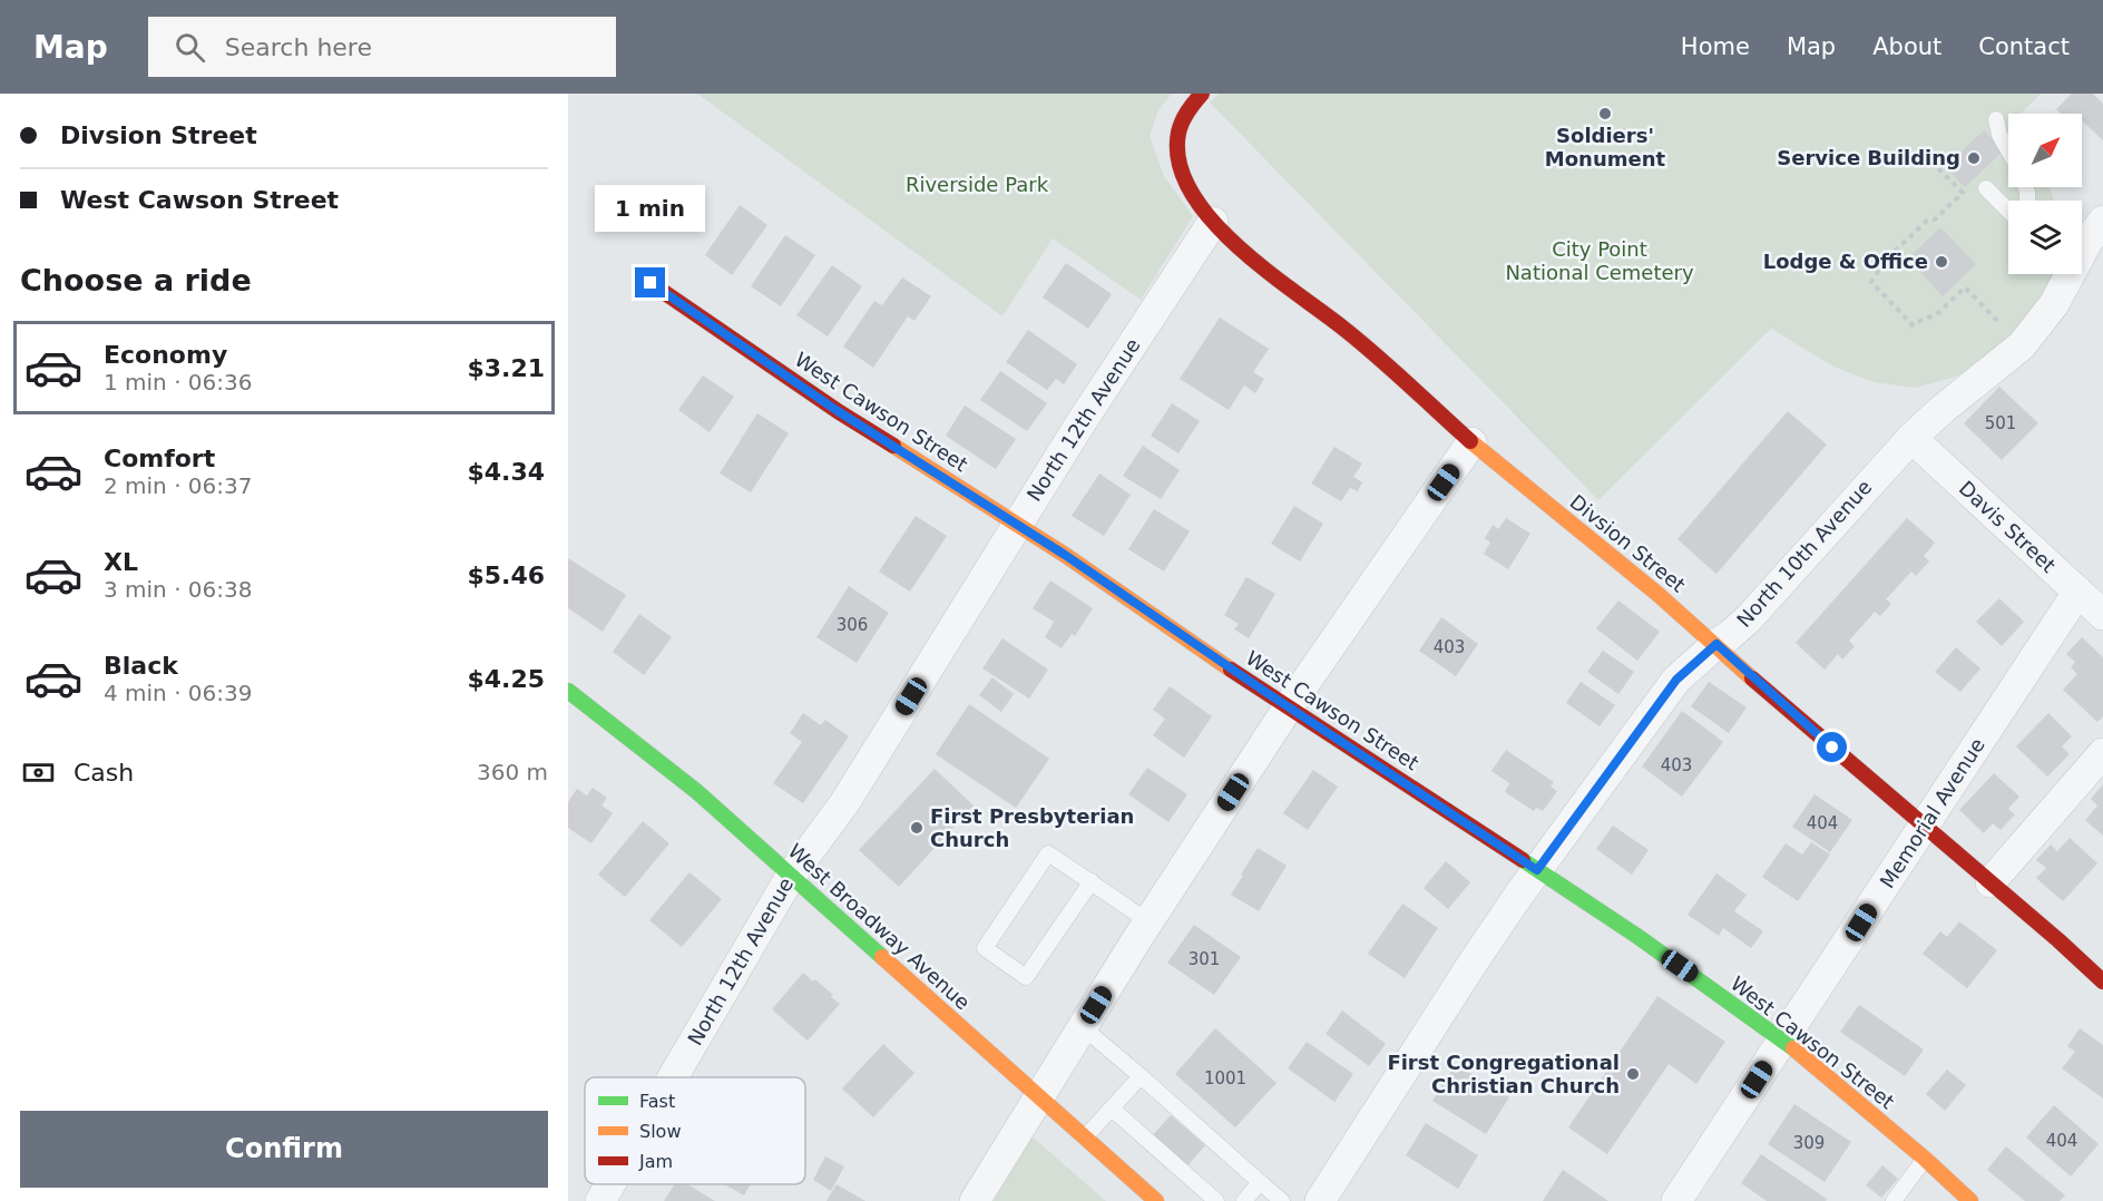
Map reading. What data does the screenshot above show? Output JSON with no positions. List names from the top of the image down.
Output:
{
  "streets": {
    "street": [
      "West Cawson Street",
      "North 12th Avenue",
      "Davis Street",
      "Divsion Street",
      "North 10th Avenue",
      "Memorial Avenue",
      "West Broadway Avenue"
    ]
  },
  "crossings": [
    ["West Cawson Street", "North 12th Avenue"],
    ["West Cawson Street", "North 10th Avenue"],
    ["West Cawson Street", "Memorial Avenue"],
    ["North 12th Avenue", "Divsion Street"],
    ["North 12th Avenue", "West Broadway Avenue"],
    ["Davis Street", "North 10th Avenue"],
    ["Davis Street", "Memorial Avenue"],
    ["Divsion Street", "North 10th Avenue"],
    ["Divsion Street", "Memorial Avenue"]
  ],
  "parks": ["Riverside Park", "City Point National Cemetery"],
  "places": [
    "Soldiers' Monument",
    "Service Building",
    "Lodge & Office",
    "First Presbyterian Church",
    "First Congregational Christian Church"
  ],
  "house_numbers": [
    "501",
    "306",
    "403",
    "403",
    "404",
    "301",
    "1001",
    "404",
    "309"
  ],
  "legend": ["Fast", "Slow", "Jam"],
  "north": "top right",
  "page": {
    "header": "Map",
    "search": "Search here",
    "nav": [
      "Home",
      "Map",
      "About",
      "Contact"
    ],
    "banner": ["Divsion Street", "West Cawson Street"],
    "bubble": "1 min",
    "heading": "Choose a ride",
    "list": [
      {
        "name": "Economy",
        "note": "1 min · 06:36",
        "value": "$3.21"
      },
      {
        "name": "Comfort",
        "note": "2 min · 06:37",
        "value": "$4.34"
      },
      {
        "name": "XL",
        "note": "3 min · 06:38",
        "value": "$5.46"
      },
      {
        "name": "Black",
        "note": "4 min · 06:39",
        "value": "$4.25"
      }
    ],
    "pay": ["Cash", "360 m"],
    "buttons": "Confirm"
  }
}
